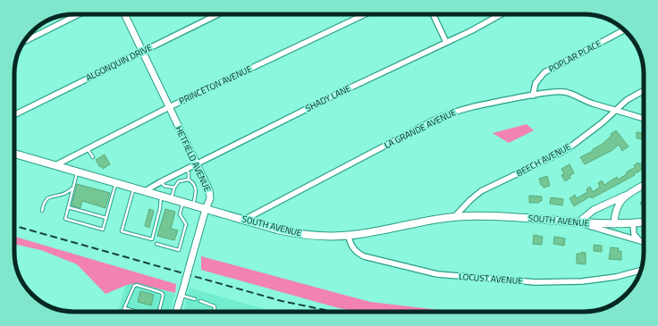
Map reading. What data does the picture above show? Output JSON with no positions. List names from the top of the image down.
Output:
{
  "streets": {
    "main road": ["SOUTH AVENUE"],
    "street": [
      "POPLAR PLACE",
      "ALGONQUIN DRIVE",
      "PRINCETON AVENUE",
      "SHADY LANE",
      "LA GRANDE AVENUE",
      "HETFIELD AVENUE",
      "BEECH AVENUE",
      "LOCUST AVENUE"
    ]
  },
  "crossings": [
    ["POPLAR PLACE", "LA GRANDE AVENUE"],
    ["ALGONQUIN DRIVE", "HETFIELD AVENUE"],
    ["PRINCETON AVENUE", "HETFIELD AVENUE"],
    ["PRINCETON AVENUE", "SOUTH AVENUE"],
    ["SHADY LANE", "HETFIELD AVENUE"],
    ["SHADY LANE", "SOUTH AVENUE"],
    ["LA GRANDE AVENUE", "BEECH AVENUE"],
    ["LA GRANDE AVENUE", "SOUTH AVENUE"],
    ["HETFIELD AVENUE", "SOUTH AVENUE"],
    ["BEECH AVENUE", "SOUTH AVENUE"],
    ["SOUTH AVENUE", "LOCUST AVENUE"]
  ]
}
